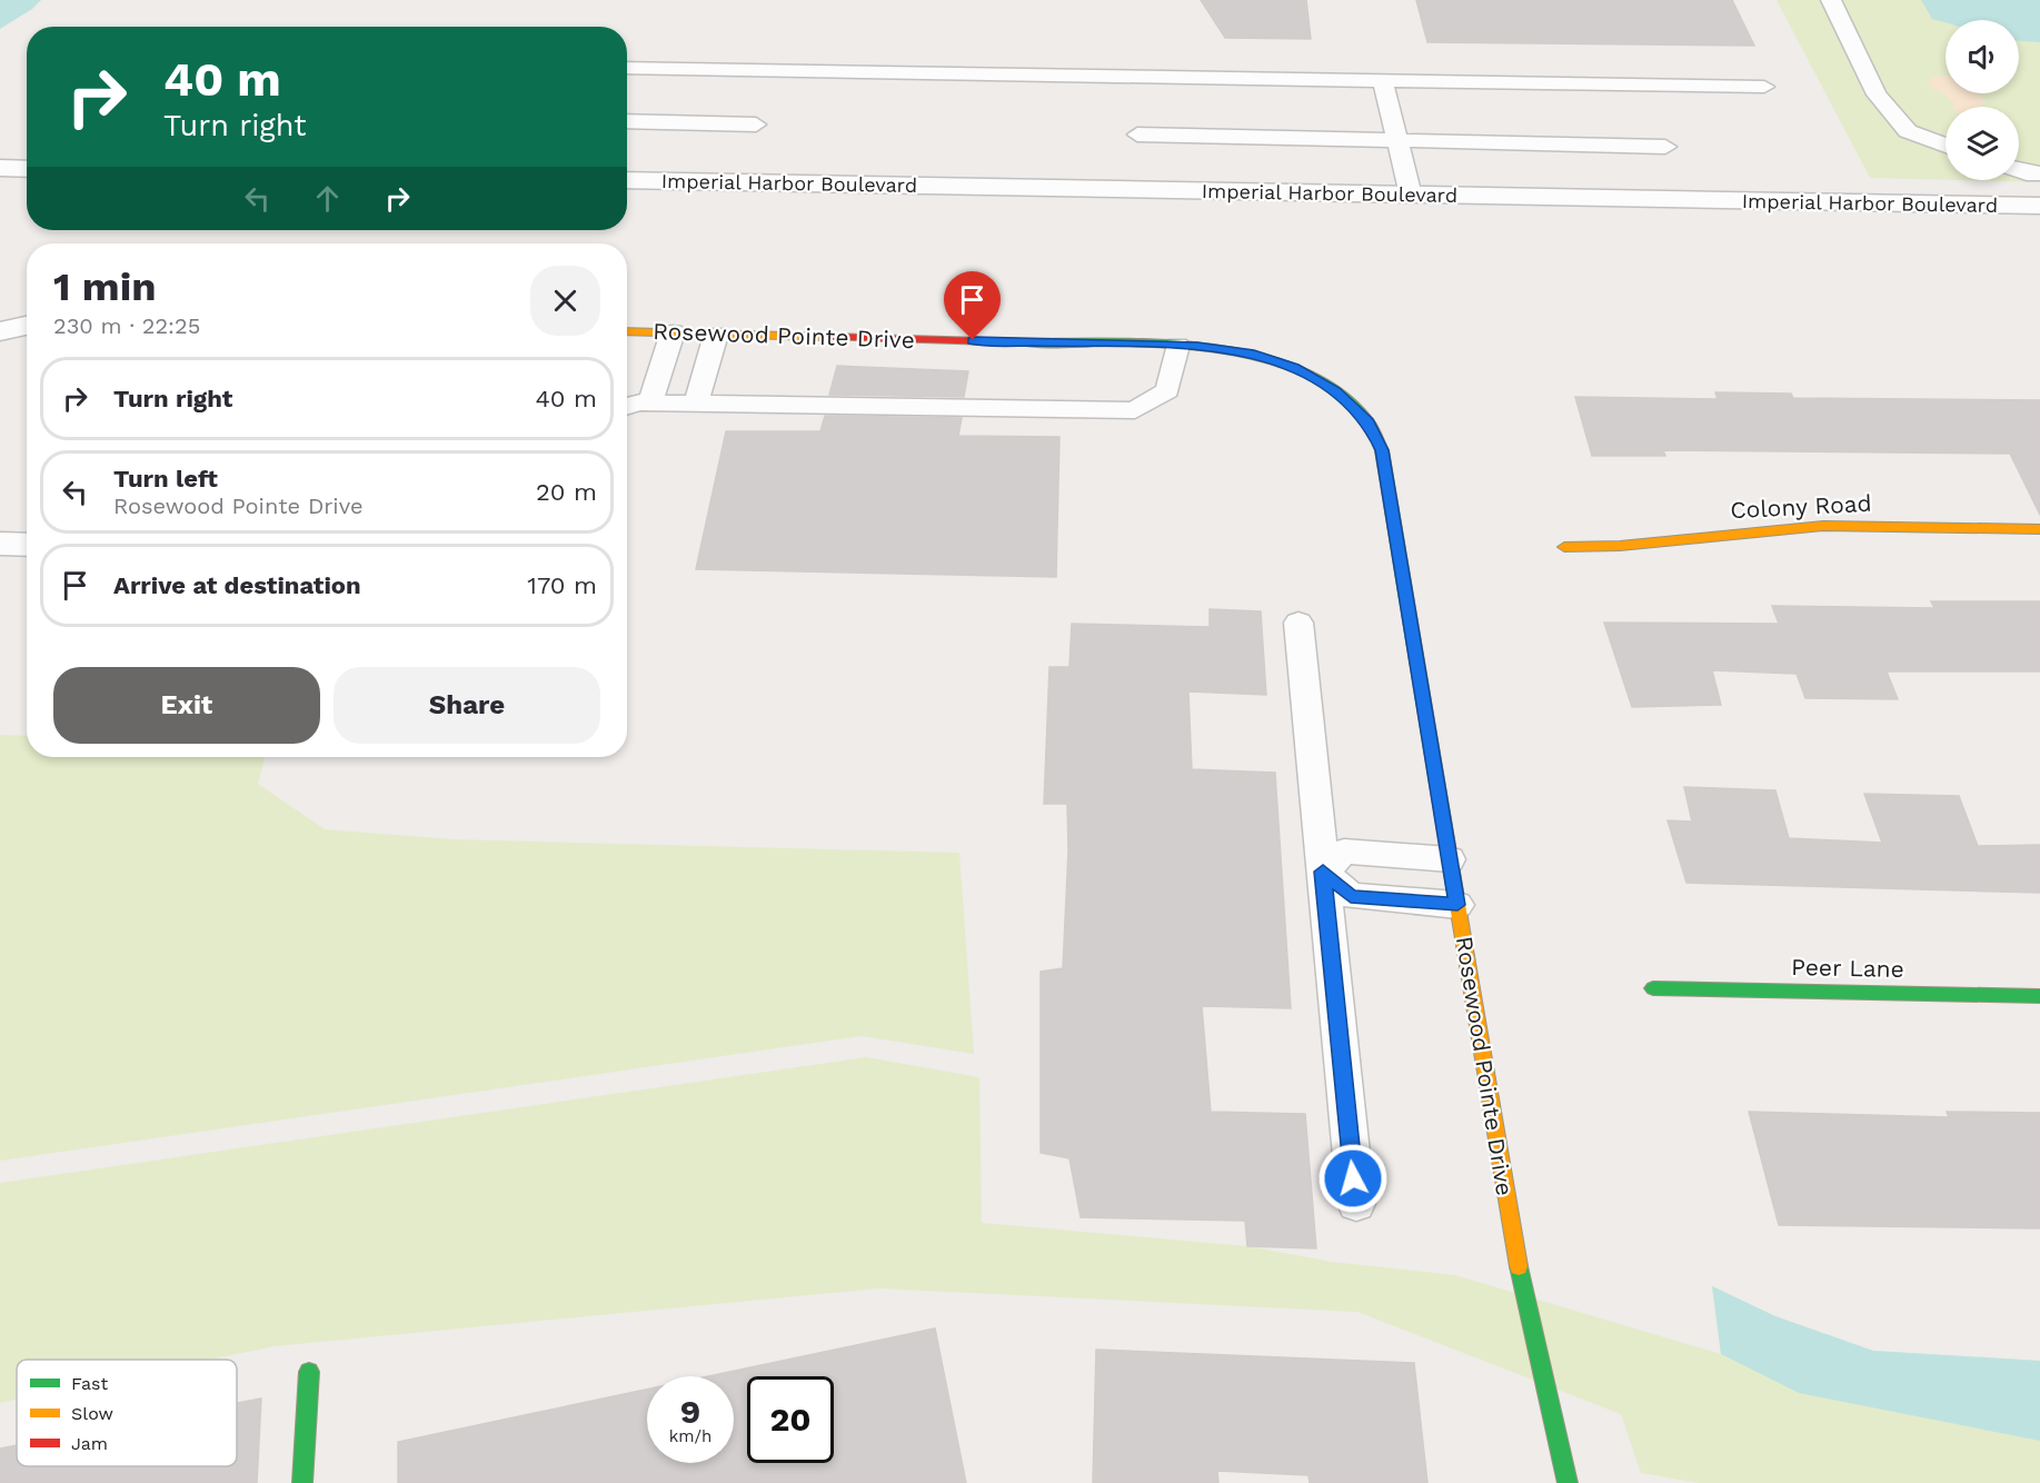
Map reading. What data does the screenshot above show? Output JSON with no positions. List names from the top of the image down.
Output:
{
  "streets": {
    "street": [
      "Imperial Harbor Boulevard",
      "Rosewood Pointe Drive",
      "Colony Road",
      "Peer Lane"
    ]
  },
  "legend": ["Fast", "Slow", "Jam"],
  "page": {
    "turn": ["40 m", "Turn right"],
    "heading": ["1 min", "230 m · 22:25"],
    "list": [
      {
        "name": "Turn right",
        "value": "40 m"
      },
      {
        "name": "Turn left",
        "note": "Rosewood Pointe Drive",
        "value": "20 m"
      },
      {
        "name": "Arrive at destination",
        "value": "170 m"
      }
    ],
    "buttons": ["Exit", "Share"],
    "speed": "9 km/h",
    "limit": "20"
  }
}
